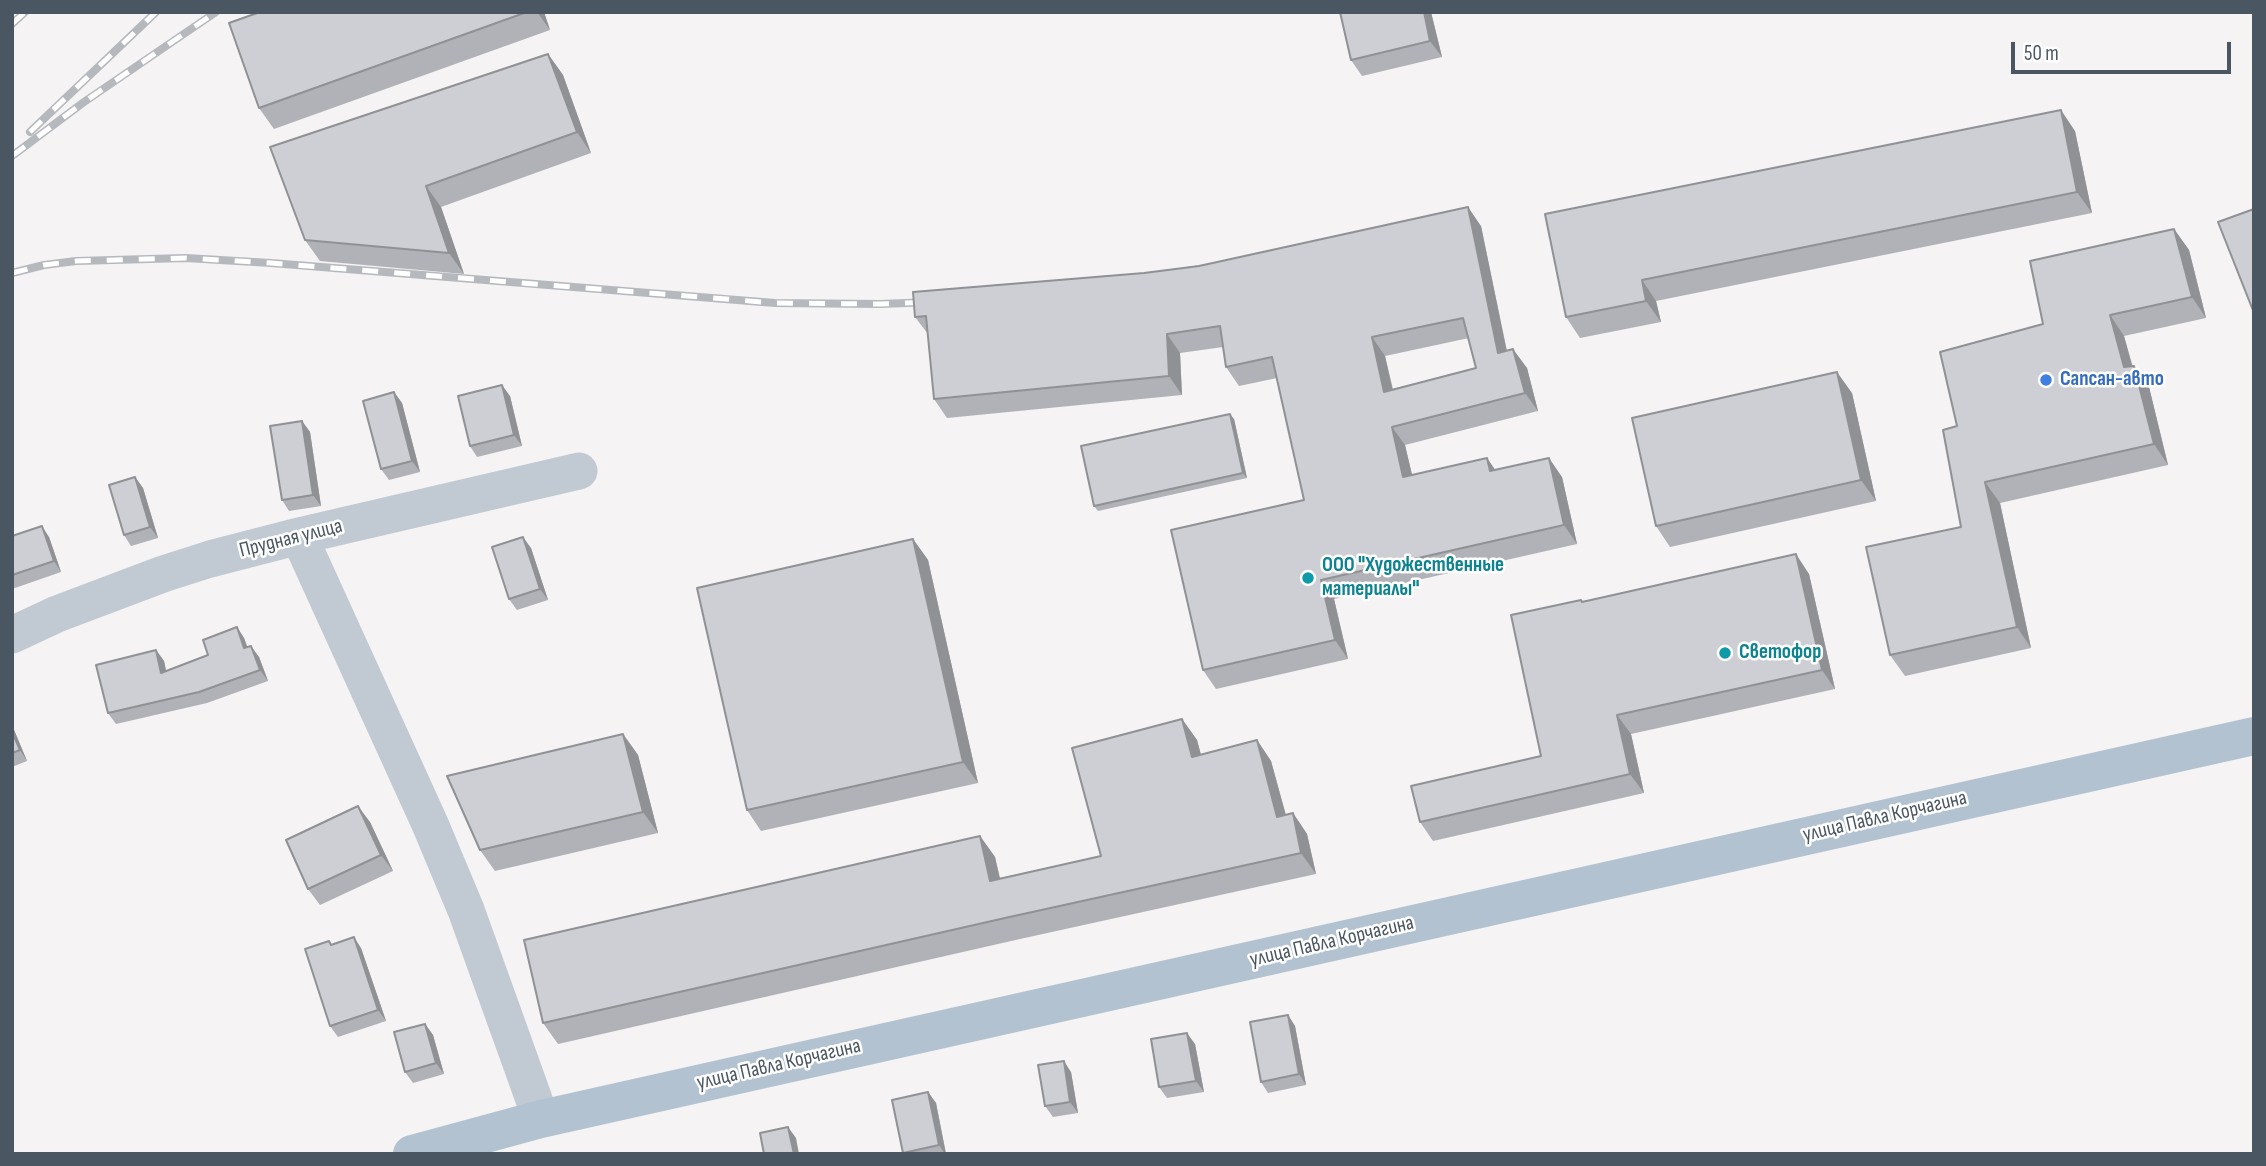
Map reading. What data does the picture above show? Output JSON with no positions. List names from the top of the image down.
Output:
{
  "streets": {
    "main road": ["улица Павла Корчагина"],
    "street": ["Прудная улица"]
  },
  "places": ["Сапсан-авто", "ООО \"Художественные материалы\"", "Светофор"],
  "scale_bar": "50 m"
}
